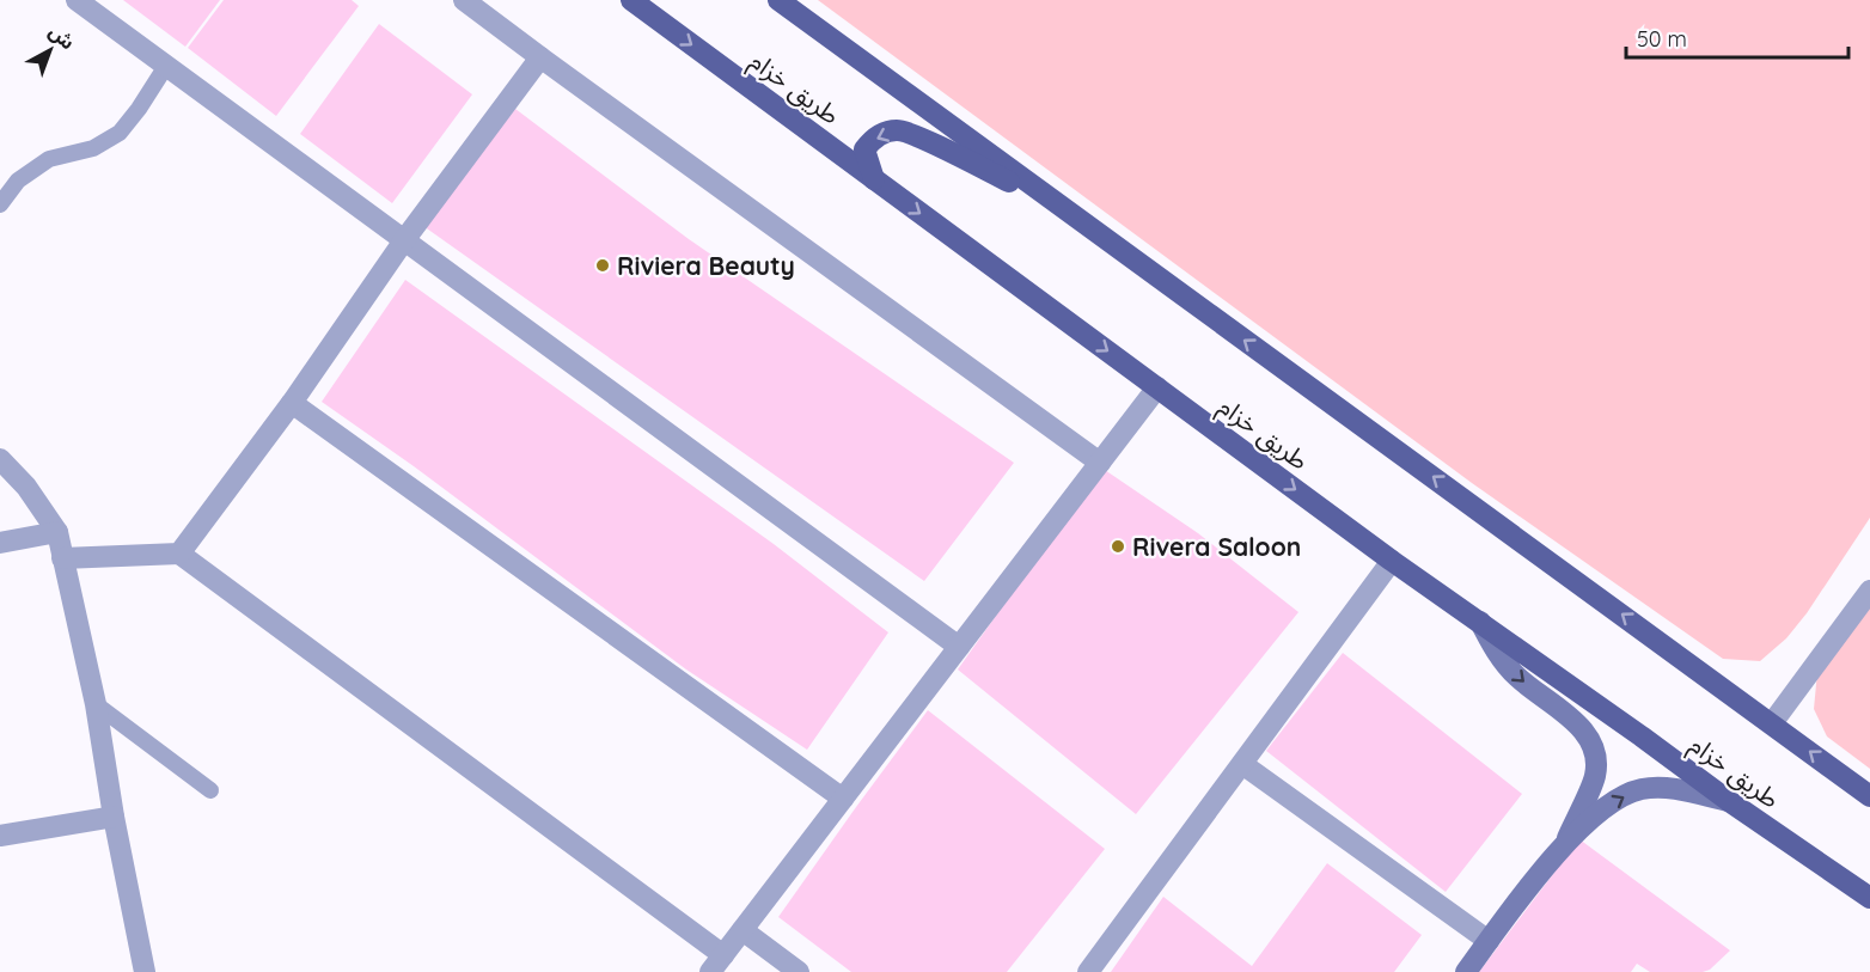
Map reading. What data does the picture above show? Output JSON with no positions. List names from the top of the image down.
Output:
{
  "streets": {
    "main road": ["طريق خزام"]
  },
  "places": ["Riviera Beauty", "Rivera Saloon"],
  "scale_bar": "50 m",
  "north": "top right"
}
